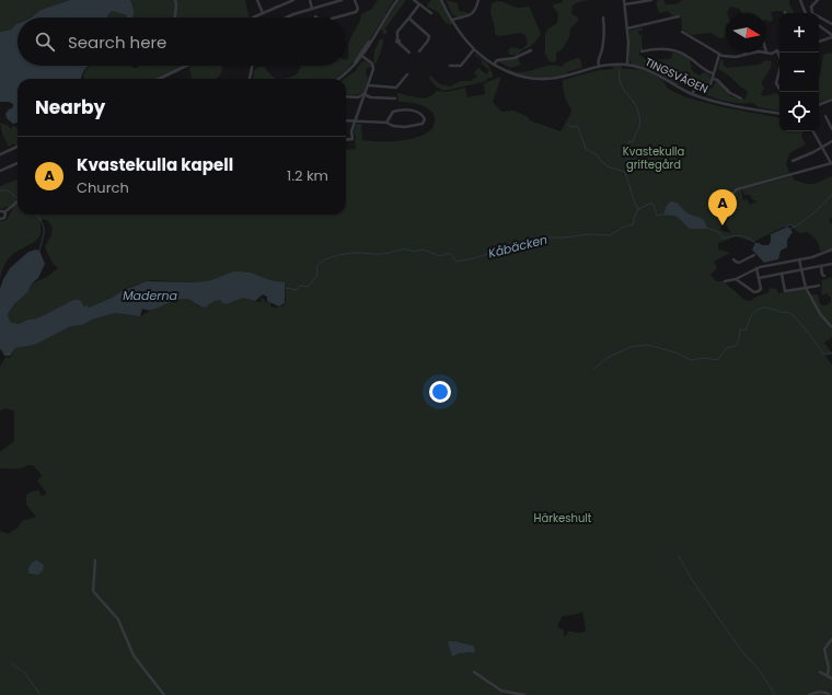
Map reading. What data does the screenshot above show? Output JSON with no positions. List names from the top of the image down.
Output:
{
  "streets": {
    "street": ["TINGSVÄGEN"]
  },
  "water": ["Kåbäcken", "Maderna"],
  "parks": ["Kvastekulla griftegård", "Härkeshult"],
  "north": "right",
  "page": {
    "map_buttons": ["+", "−"],
    "search": "Search here",
    "heading": "Nearby",
    "list": [
      {
        "mark": "A",
        "name": "Kvastekulla kapell",
        "note": "Church",
        "value": "1.2 km"
      }
    ],
    "pins": "A"
  }
}
